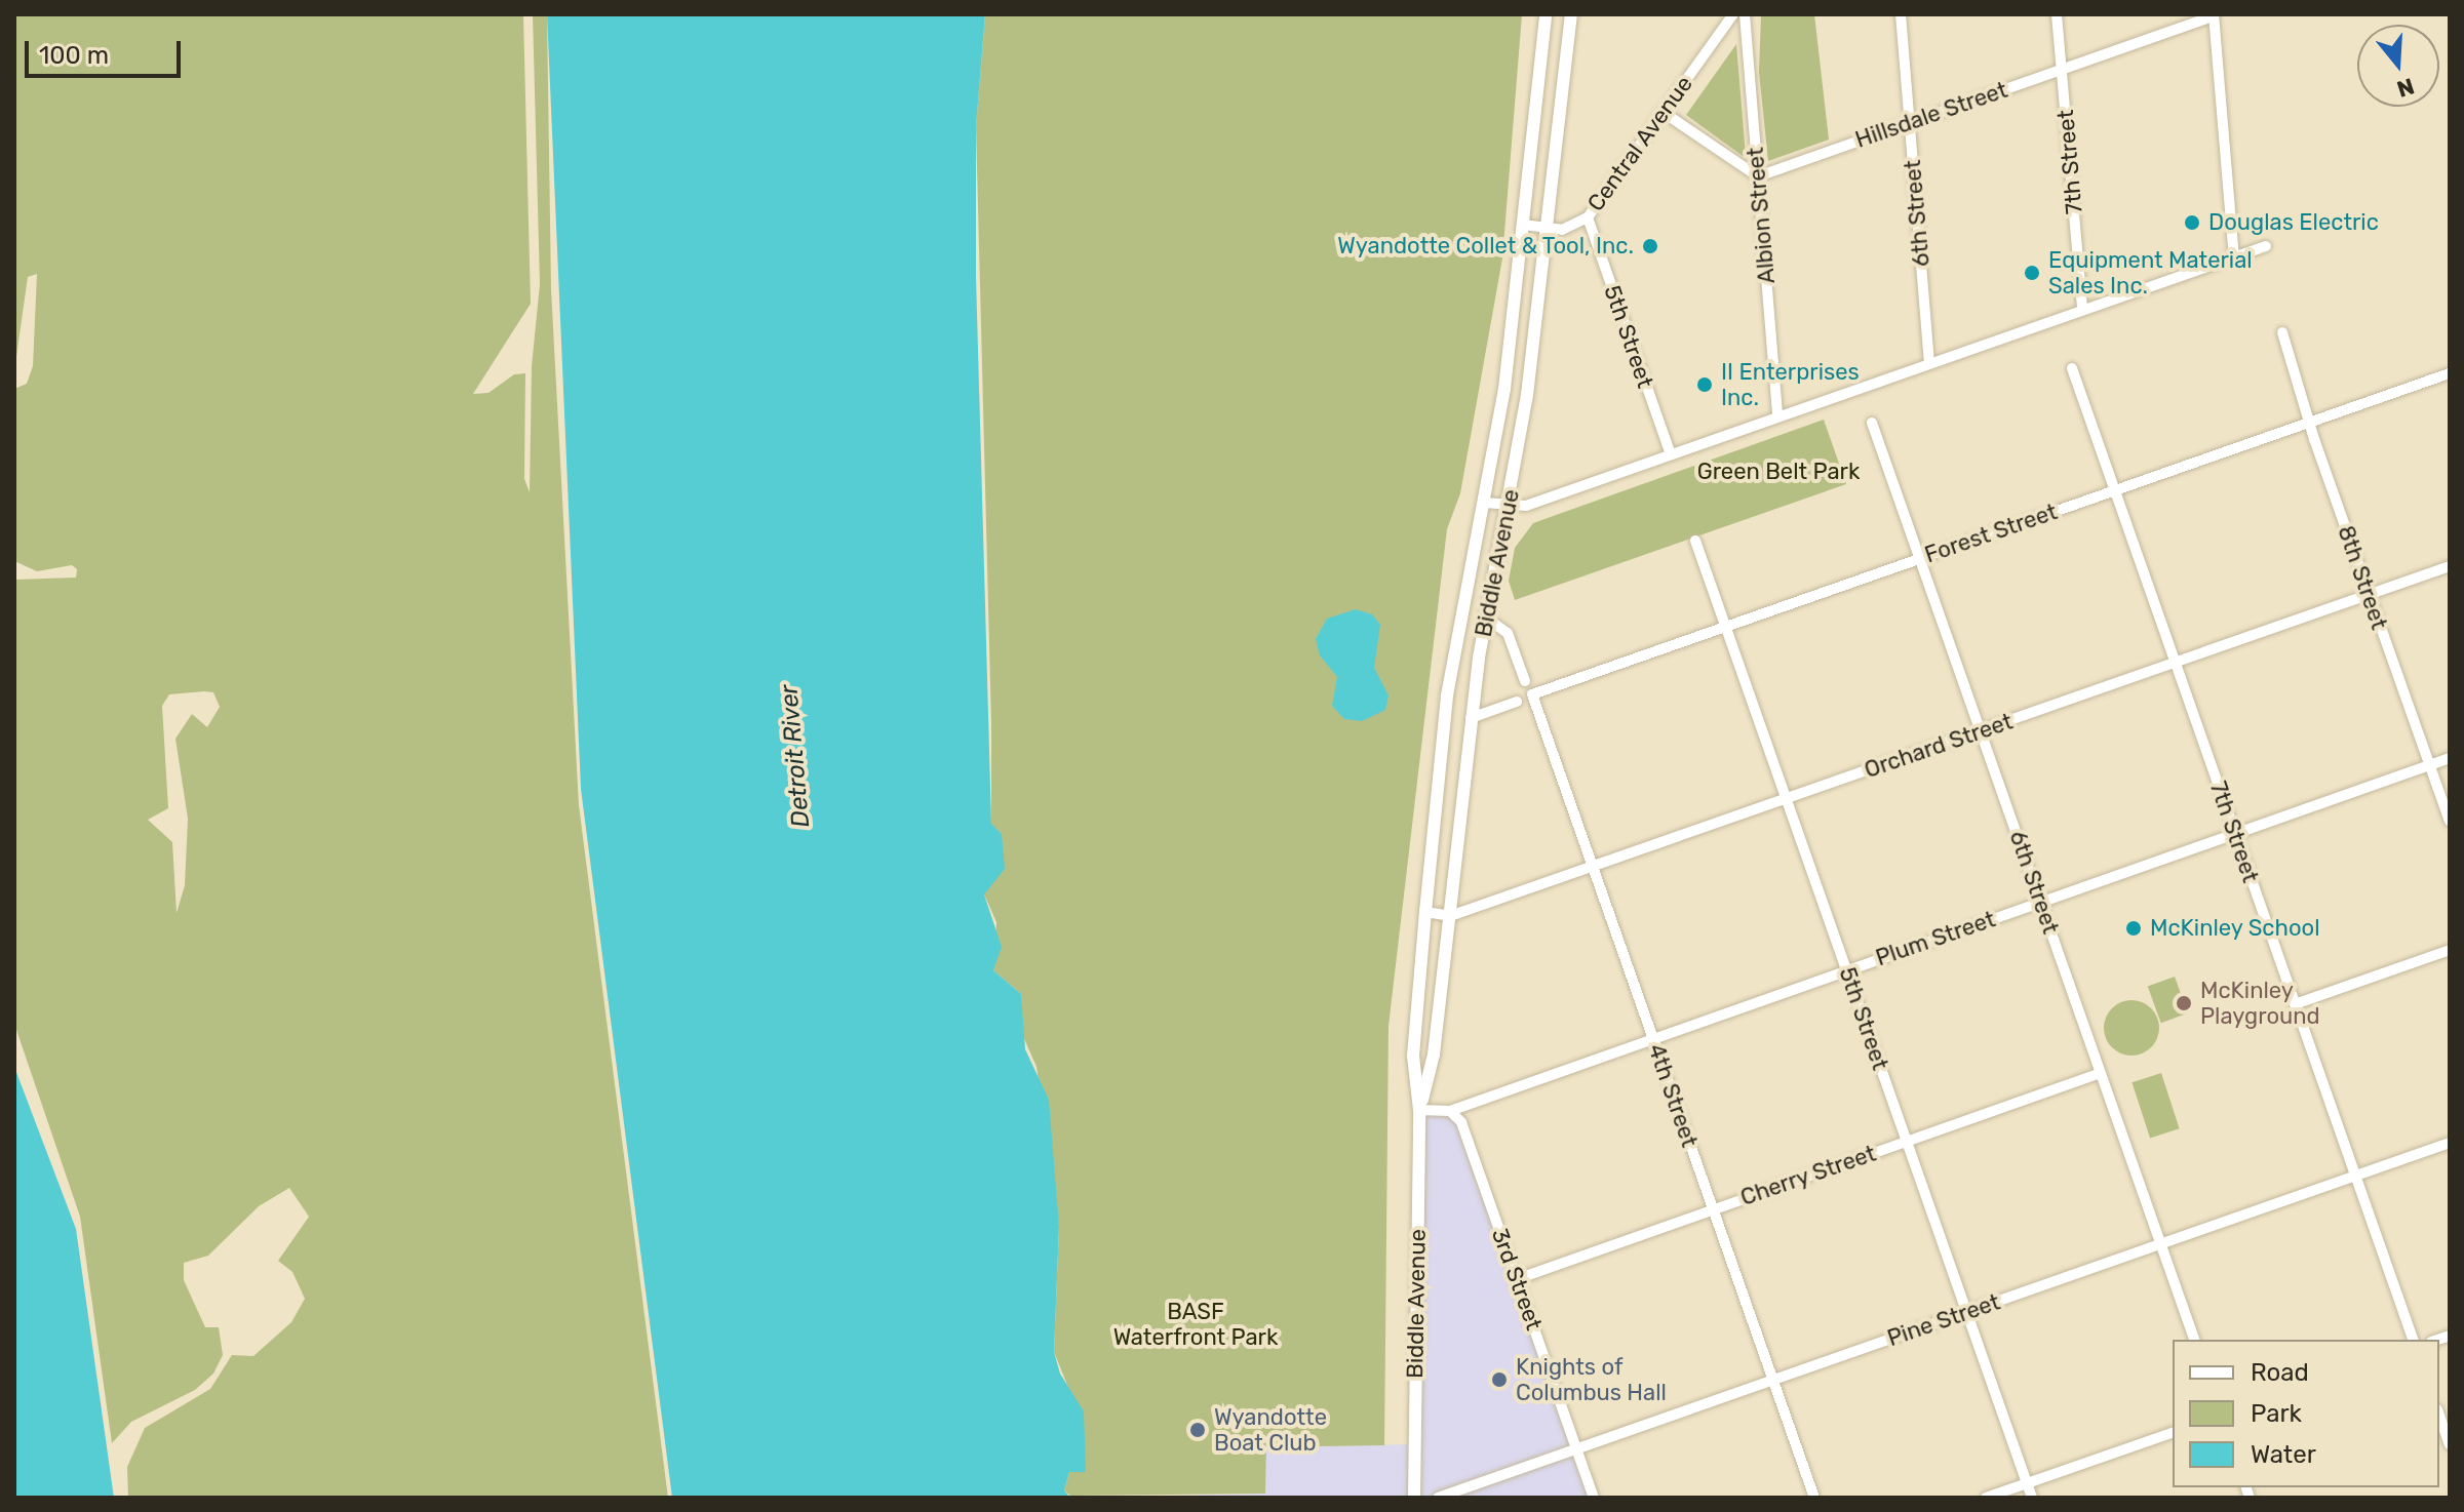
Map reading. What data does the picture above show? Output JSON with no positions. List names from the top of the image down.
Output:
{
  "streets": {
    "main road": ["Biddle Avenue"],
    "street": [
      "Hillsdale Street",
      "Central Avenue",
      "7th Street",
      "6th Street",
      "Albion Street",
      "5th Street",
      "Forest Street",
      "8th Street",
      "Orchard Street",
      "Plum Street",
      "4th Street",
      "Cherry Street",
      "3rd Street",
      "Pine Street"
    ]
  },
  "crossings": [
    ["Hillsdale Street", "7th Street"],
    ["Hillsdale Street", "6th Street"],
    ["Hillsdale Street", "Albion Street"],
    ["Central Avenue", "5th Street"],
    ["Central Avenue", "Biddle Avenue"],
    ["7th Street", "Forest Street"],
    ["7th Street", "Orchard Street"],
    ["7th Street", "Plum Street"],
    ["7th Street", "Pine Street"],
    ["6th Street", "Forest Street"],
    ["6th Street", "Orchard Street"],
    ["6th Street", "Plum Street"],
    ["6th Street", "Cherry Street"],
    ["6th Street", "Pine Street"],
    ["5th Street", "Forest Street"],
    ["5th Street", "Orchard Street"],
    ["5th Street", "Plum Street"],
    ["5th Street", "Cherry Street"],
    ["5th Street", "Pine Street"],
    ["Forest Street", "8th Street"],
    ["Forest Street", "4th Street"],
    ["Biddle Avenue", "Orchard Street"],
    ["Biddle Avenue", "Plum Street"],
    ["8th Street", "Orchard Street"],
    ["8th Street", "Plum Street"],
    ["Orchard Street", "4th Street"],
    ["Plum Street", "4th Street"],
    ["Plum Street", "3rd Street"],
    ["4th Street", "Cherry Street"],
    ["4th Street", "Pine Street"],
    ["Cherry Street", "3rd Street"],
    ["3rd Street", "Pine Street"]
  ],
  "water": ["Detroit River"],
  "parks": ["Green Belt Park", "BASF Waterfront Park"],
  "places": [
    "Douglas Electric",
    "Wyandotte Collet & Tool, Inc.",
    "Equipment Material Sales Inc.",
    "II Enterprises Inc.",
    "McKinley School",
    "McKinley Playground",
    "Knights of Columbus Hall",
    "Wyandotte Boat Club"
  ],
  "legend": ["Road", "Park", "Water"],
  "scale_bar": "100 m",
  "north": "bottom"
}
